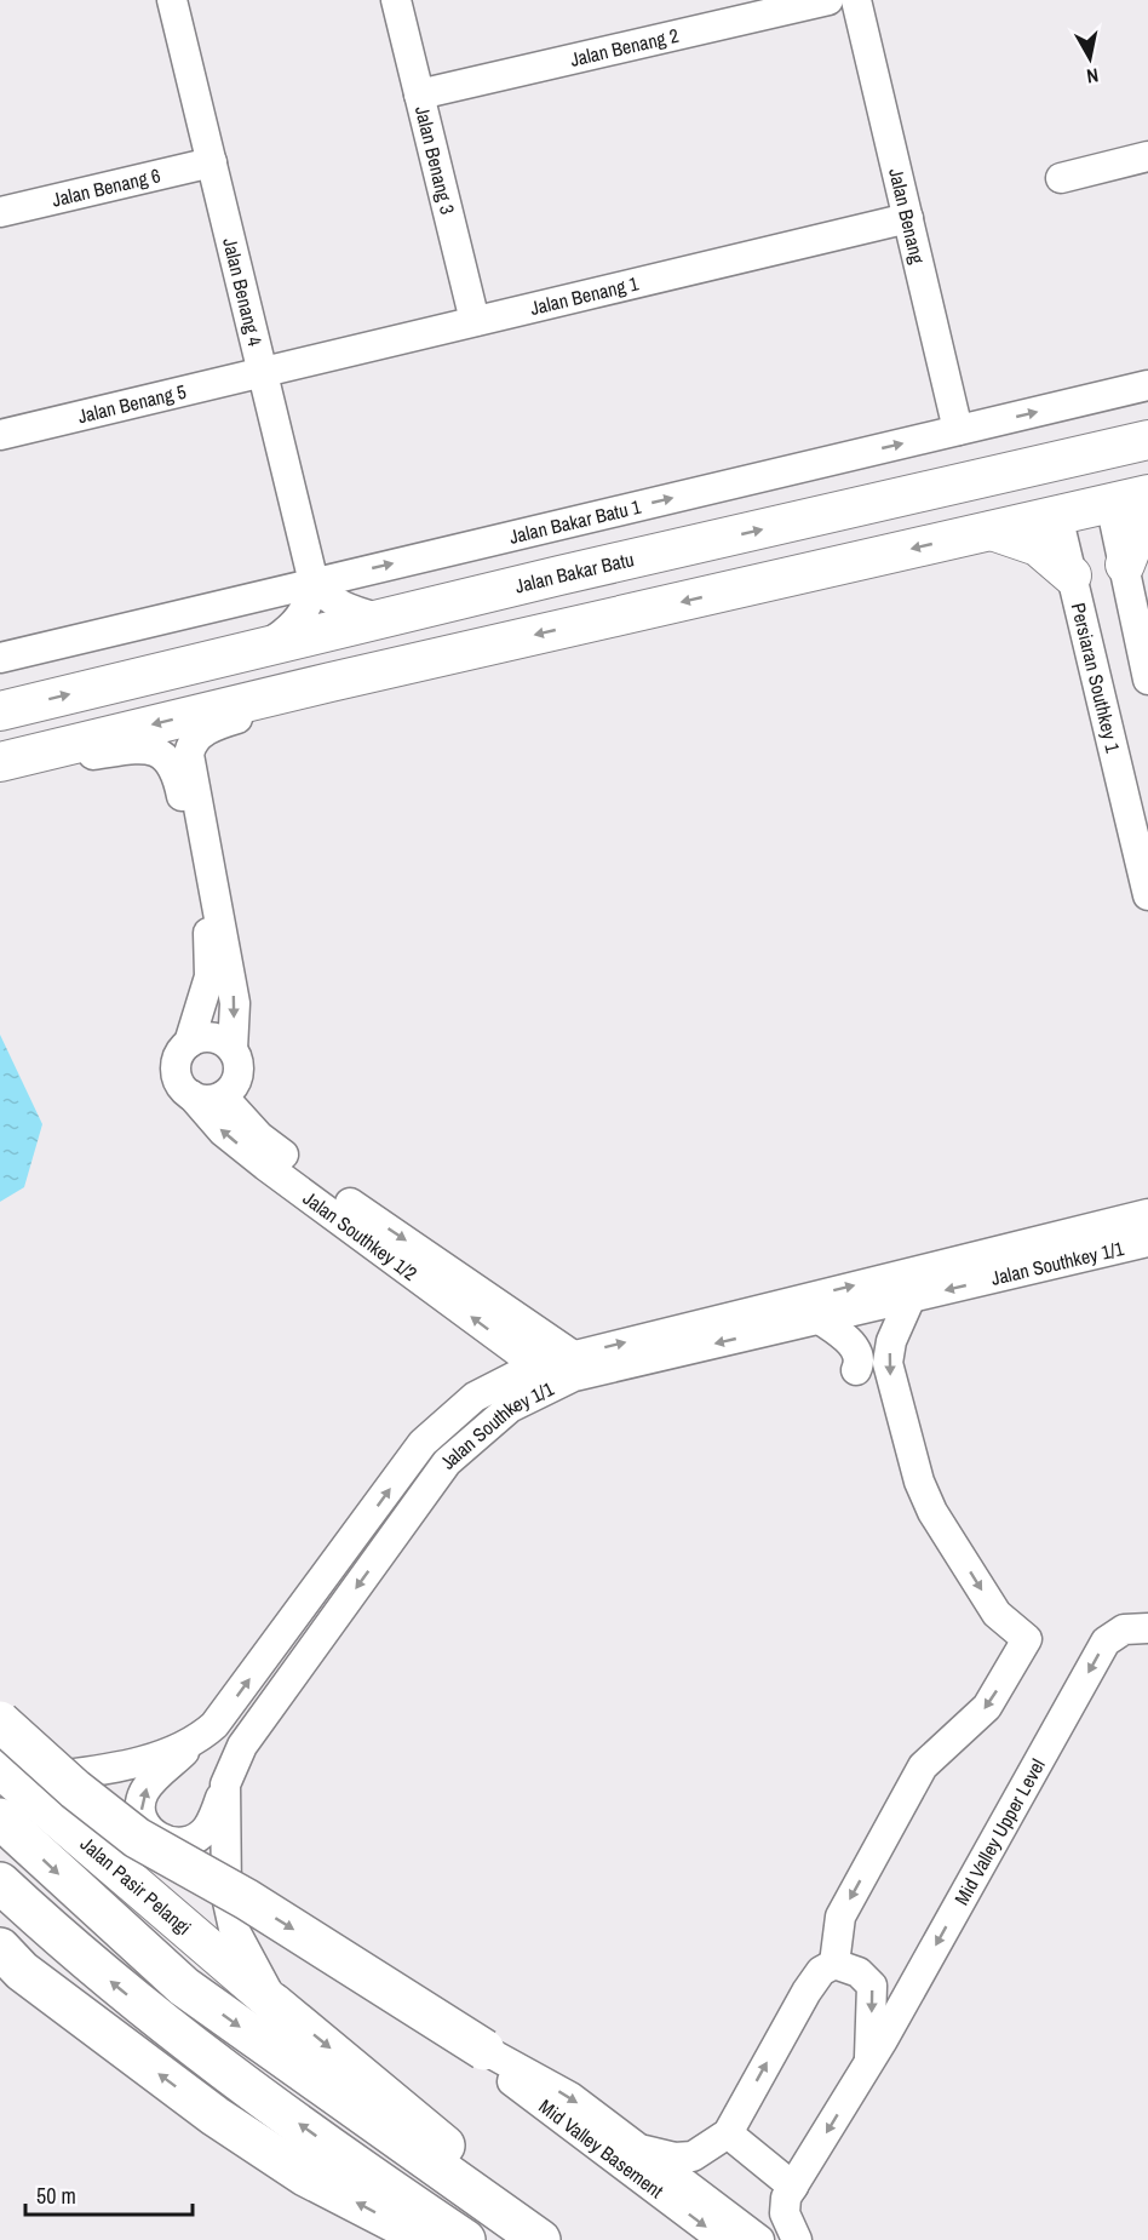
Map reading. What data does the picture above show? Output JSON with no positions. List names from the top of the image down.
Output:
{
  "streets": {
    "main road": ["Jalan Bakar Batu", "Jalan Pasir Pelangi"],
    "street": [
      "Jalan Benang 2",
      "Jalan Benang 3",
      "Jalan Benang 6",
      "Jalan Benang",
      "Jalan Benang 4",
      "Jalan Benang 1",
      "Jalan Benang 5",
      "Jalan Bakar Batu 1",
      "Persiaran Southkey 1",
      "Jalan Southkey 1/2",
      "Jalan Southkey 1/1",
      "Mid Valley Upper Level",
      "Mid Valley Basement"
    ]
  },
  "crossings": [
    ["Jalan Benang 2", "Jalan Benang 3"],
    ["Jalan Benang 3", "Jalan Benang 1"],
    ["Jalan Benang 6", "Jalan Benang 4"],
    ["Jalan Benang", "Jalan Benang 1"],
    ["Jalan Benang", "Jalan Bakar Batu 1"],
    ["Jalan Benang 4", "Jalan Benang 1"],
    ["Jalan Benang 4", "Jalan Benang 5"],
    ["Jalan Benang 4", "Jalan Bakar Batu 1"],
    ["Jalan Benang 1", "Jalan Benang 5"],
    ["Jalan Southkey 1/2", "Jalan Southkey 1/1"],
    ["Jalan Southkey 1/1", "Jalan Pasir Pelangi"]
  ],
  "one_way": ["Jalan Bakar Batu 1", "Mid Valley Upper Level"],
  "scale_bar": "50 m",
  "north": "bottom"
}
